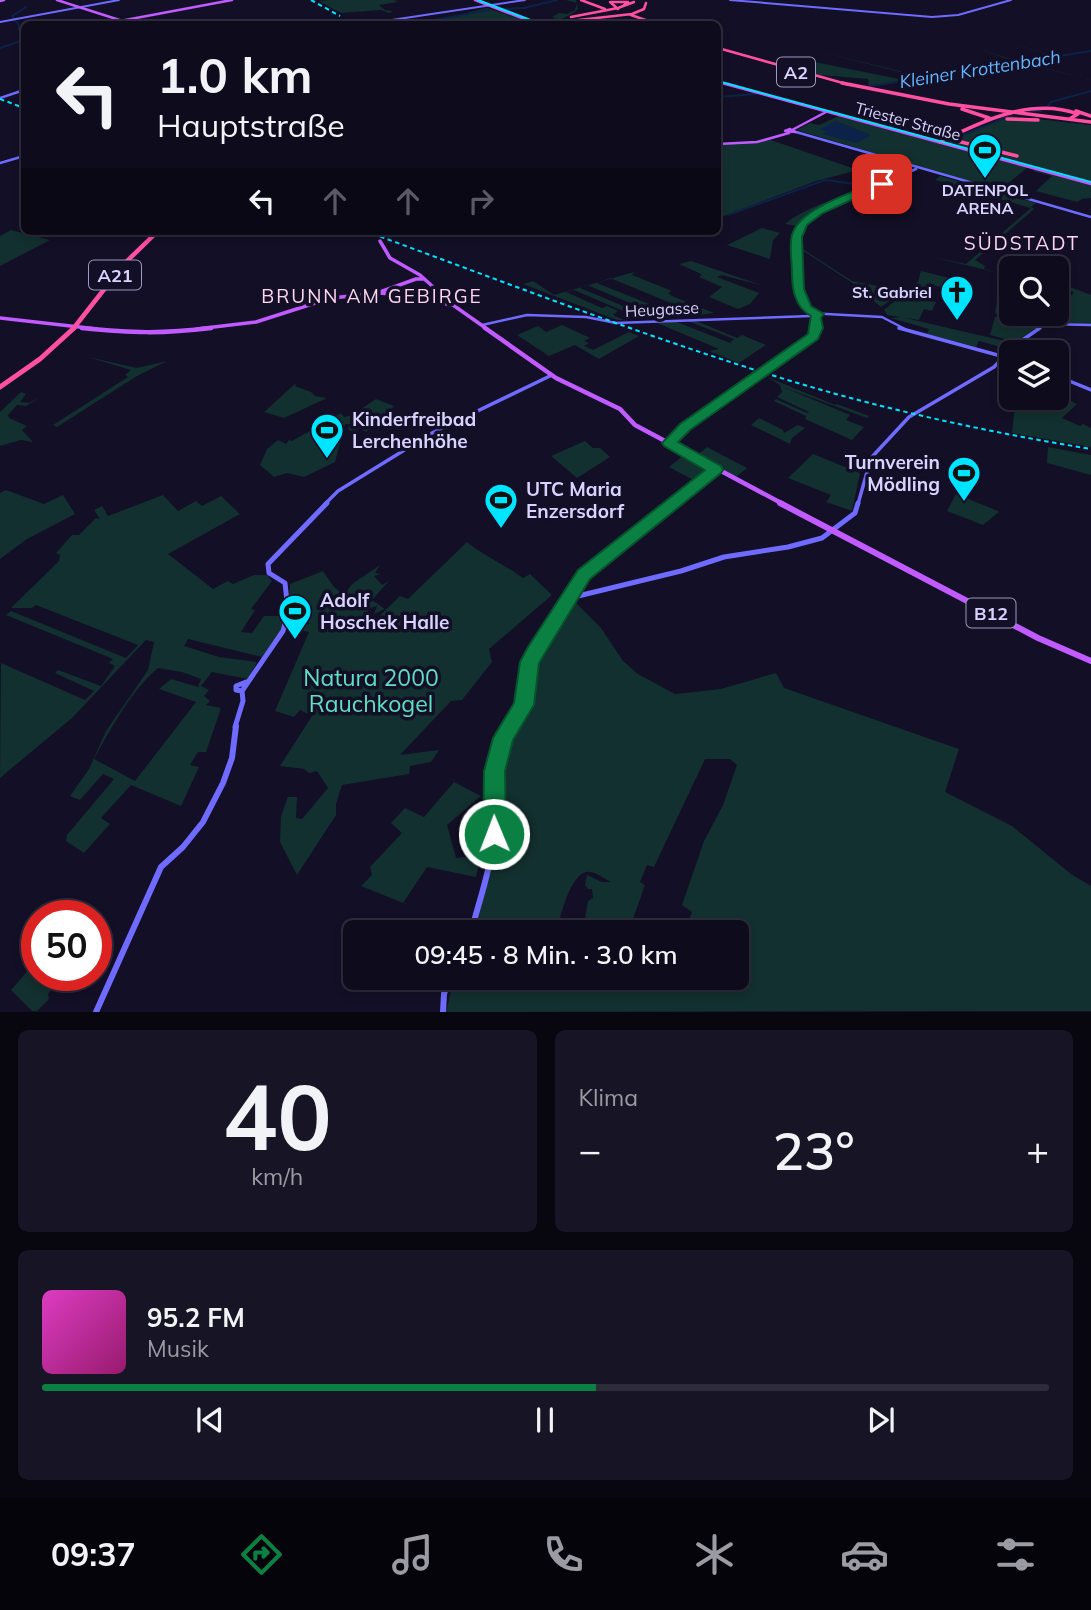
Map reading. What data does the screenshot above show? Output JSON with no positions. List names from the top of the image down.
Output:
{
  "streets": {
    "highway": ["A2", "A21"],
    "main road": ["Triester Straße", "B12"],
    "street": ["Heugasse"]
  },
  "crossings": [
    ["Heugasse", "B12"]
  ],
  "districts": ["SÜDSTADT", "BRUNN AM GEBIRGE"],
  "water": ["Kleiner Krottenbach"],
  "parks": ["Natura 2000 Rauchkogel"],
  "places": {
    "sports": [
      "DATENPOL ARENA",
      "Kinderfreibad Lerchenhöhe",
      "Turnverein Mödling",
      "UTC Maria Enzersdorf",
      "Adolf Hoschek Halle"
    ],
    "church": ["St. Gabriel"]
  },
  "page": {
    "turn": ["1.0 km", "Hauptstraße"],
    "limit": "50",
    "trip": "09:45 · 8 Min. · 3.0 km",
    "tile": [
      ["40", "km/h"],
      "Klima"
    ],
    "heat": ["−", "23°", "+"],
    "song": ["95.2 FM", "Musik"],
    "tabs": "09:37"
  }
}
